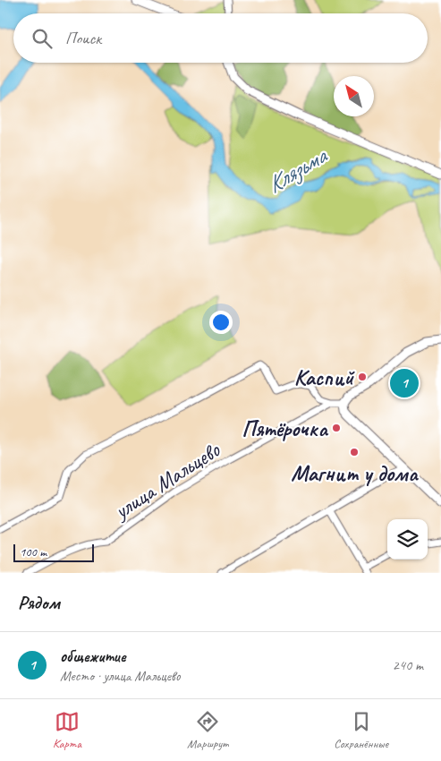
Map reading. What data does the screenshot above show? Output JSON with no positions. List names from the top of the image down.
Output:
{
  "streets": {
    "street": ["улица Мальцево"]
  },
  "water": ["Клязьма"],
  "places": ["Каспий", "Пятёрочка", "Магнит у дома"],
  "scale_bar": "100 m",
  "north": "top left",
  "page": {
    "search": "Поиск",
    "pins": "1",
    "scale": "100 m",
    "heading": "Рядом",
    "list": [
      {
        "mark": "1",
        "name": "общежитие",
        "note": "Место · улица Мальцево",
        "value": "240 m"
      }
    ],
    "nav": ["Карта", "Маршрут", "Сохранённые"]
  }
}
